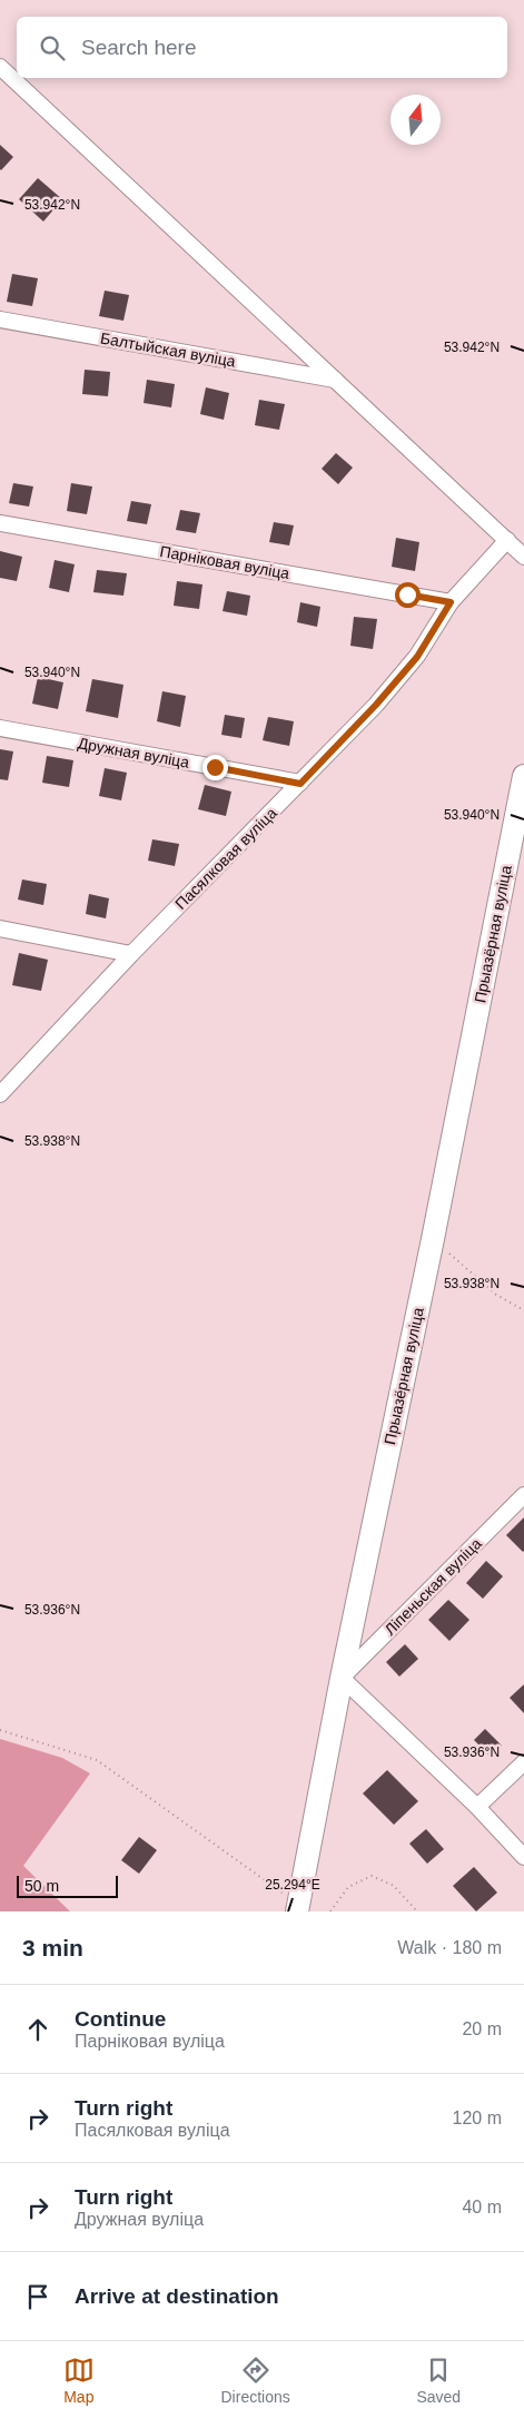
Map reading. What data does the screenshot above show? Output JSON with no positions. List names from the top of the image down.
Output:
{
  "streets": {
    "street": [
      "Балтыйская вуліца",
      "Парніковая вуліца",
      "Дружная вуліца",
      "Пасялковая вуліца",
      "Прыазёрная вуліца",
      "Ліпеньская вуліца"
    ]
  },
  "crossings": [
    ["Парніковая вуліца", "Пасялковая вуліца"],
    ["Дружная вуліца", "Пасялковая вуліца"],
    ["Прыазёрная вуліца", "Ліпеньская вуліца"]
  ],
  "scale_bar": "50 m",
  "north": "top",
  "page": {
    "search": "Search here",
    "scale": "50 m",
    "heading": ["3 min", "Walk · 180 m"],
    "list": [
      ["Continue", "Парніковая вуліца", "20 m"],
      ["Turn right", "Пасялковая вуліца", "120 m"],
      ["Turn right", "Дружная вуліца", "40 m"],
      "Arrive at destination"
    ],
    "nav": ["Map", "Directions", "Saved"]
  },
  "coordinates": [
    "53.942°N",
    "53.940°N",
    "53.938°N",
    "53.936°N",
    "25.294°E"
  ]
}
